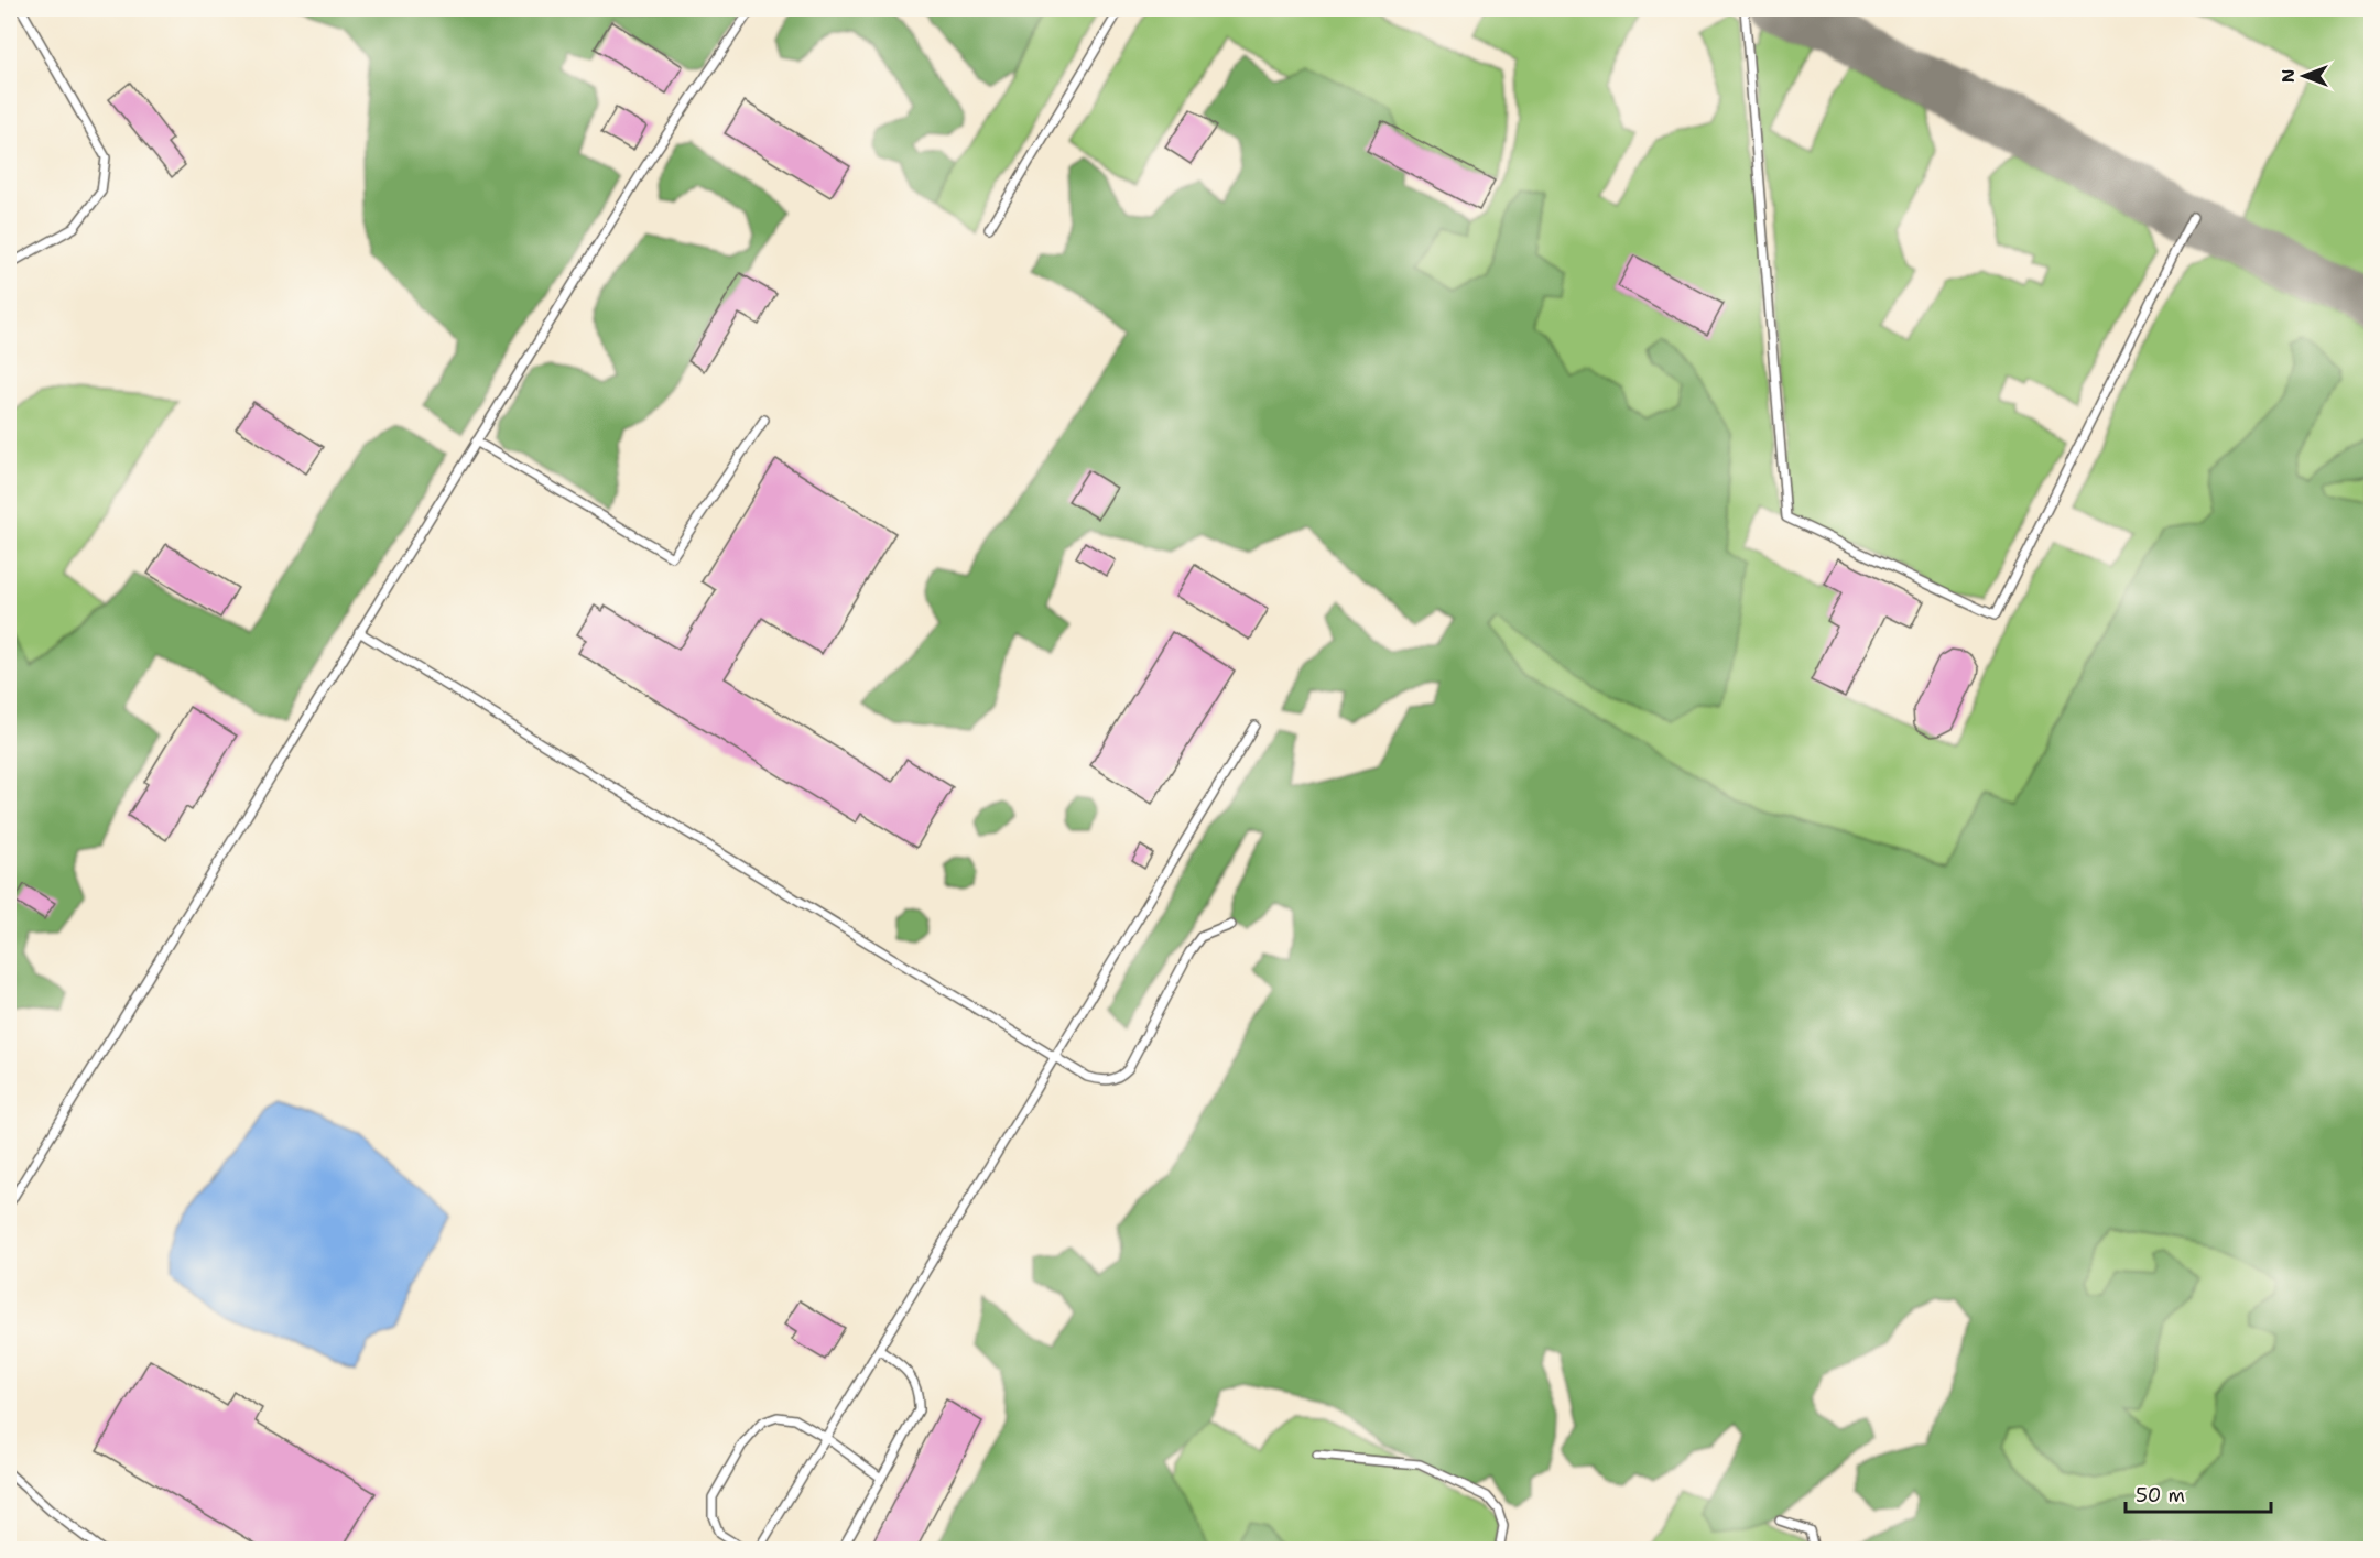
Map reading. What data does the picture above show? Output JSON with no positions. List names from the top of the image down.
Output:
{
  "scale_bar": "50 m",
  "north": "left"
}
